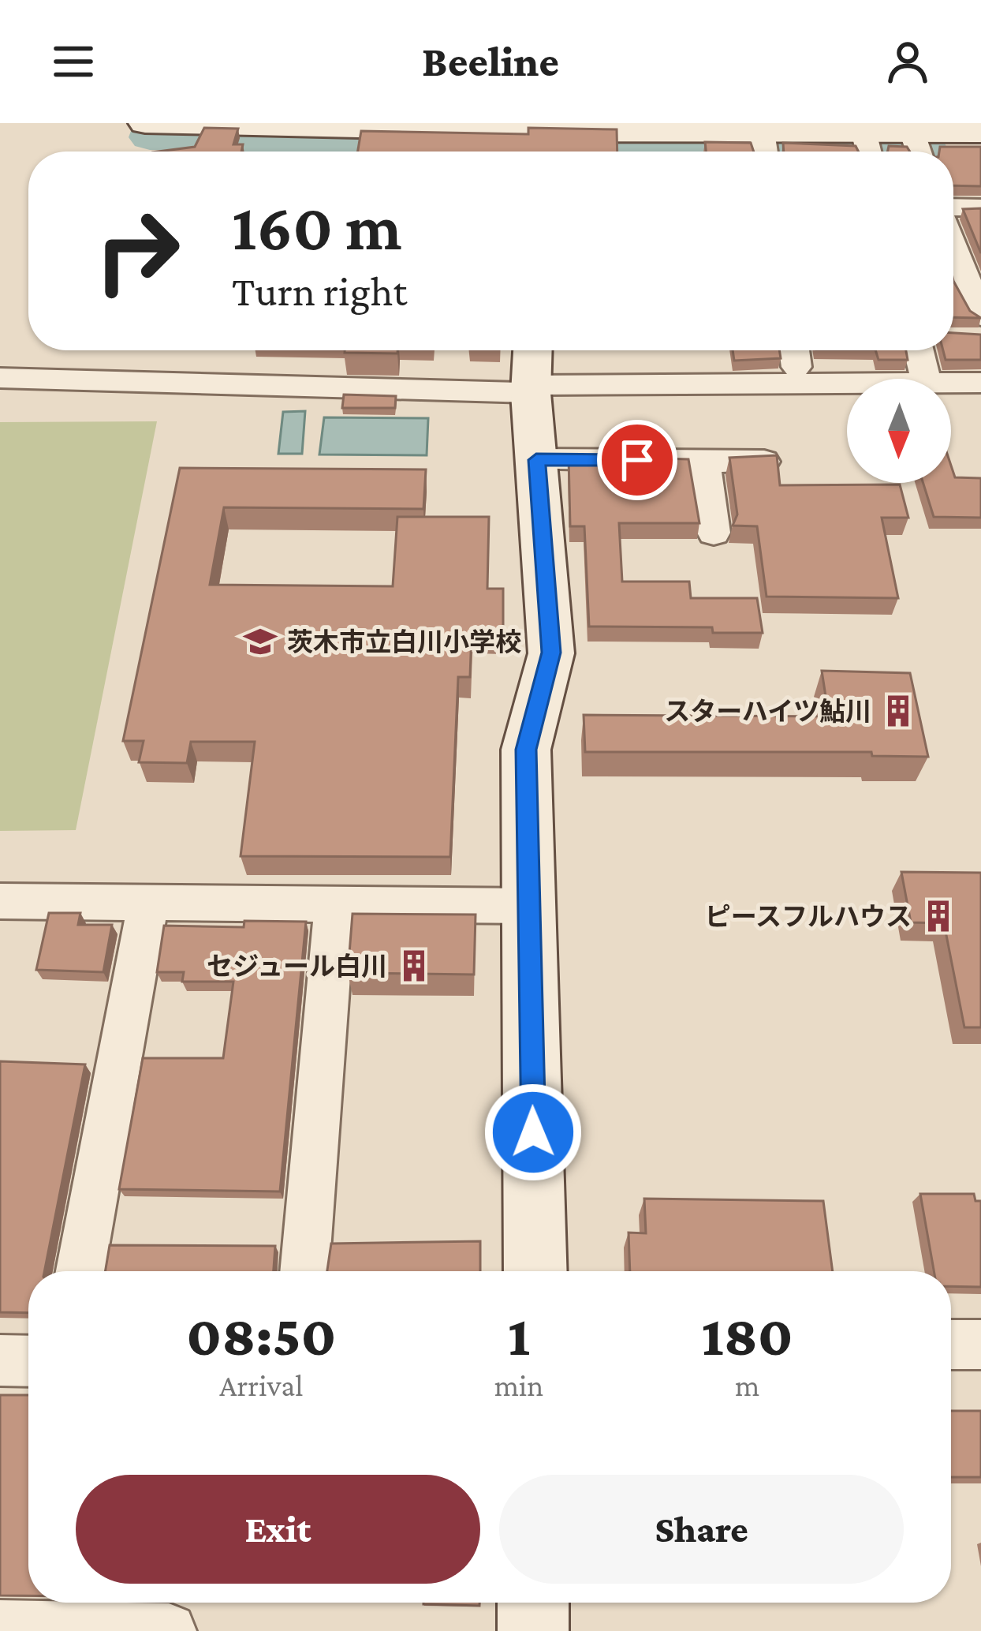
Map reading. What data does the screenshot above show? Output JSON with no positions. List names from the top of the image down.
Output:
{
  "places": {
    "school or university": ["茨木市立白川小学校"],
    "building": ["スターハイツ鮎川", "ピースフルハウス", "セジュール白川"]
  },
  "north": "bottom",
  "page": {
    "header": "Beeline",
    "turn": ["160 m", "Turn right"],
    "eta": [
      "08:50",
      "Arrival",
      "1",
      "min",
      "180",
      "m"
    ],
    "buttons": ["Exit", "Share"]
  }
}
